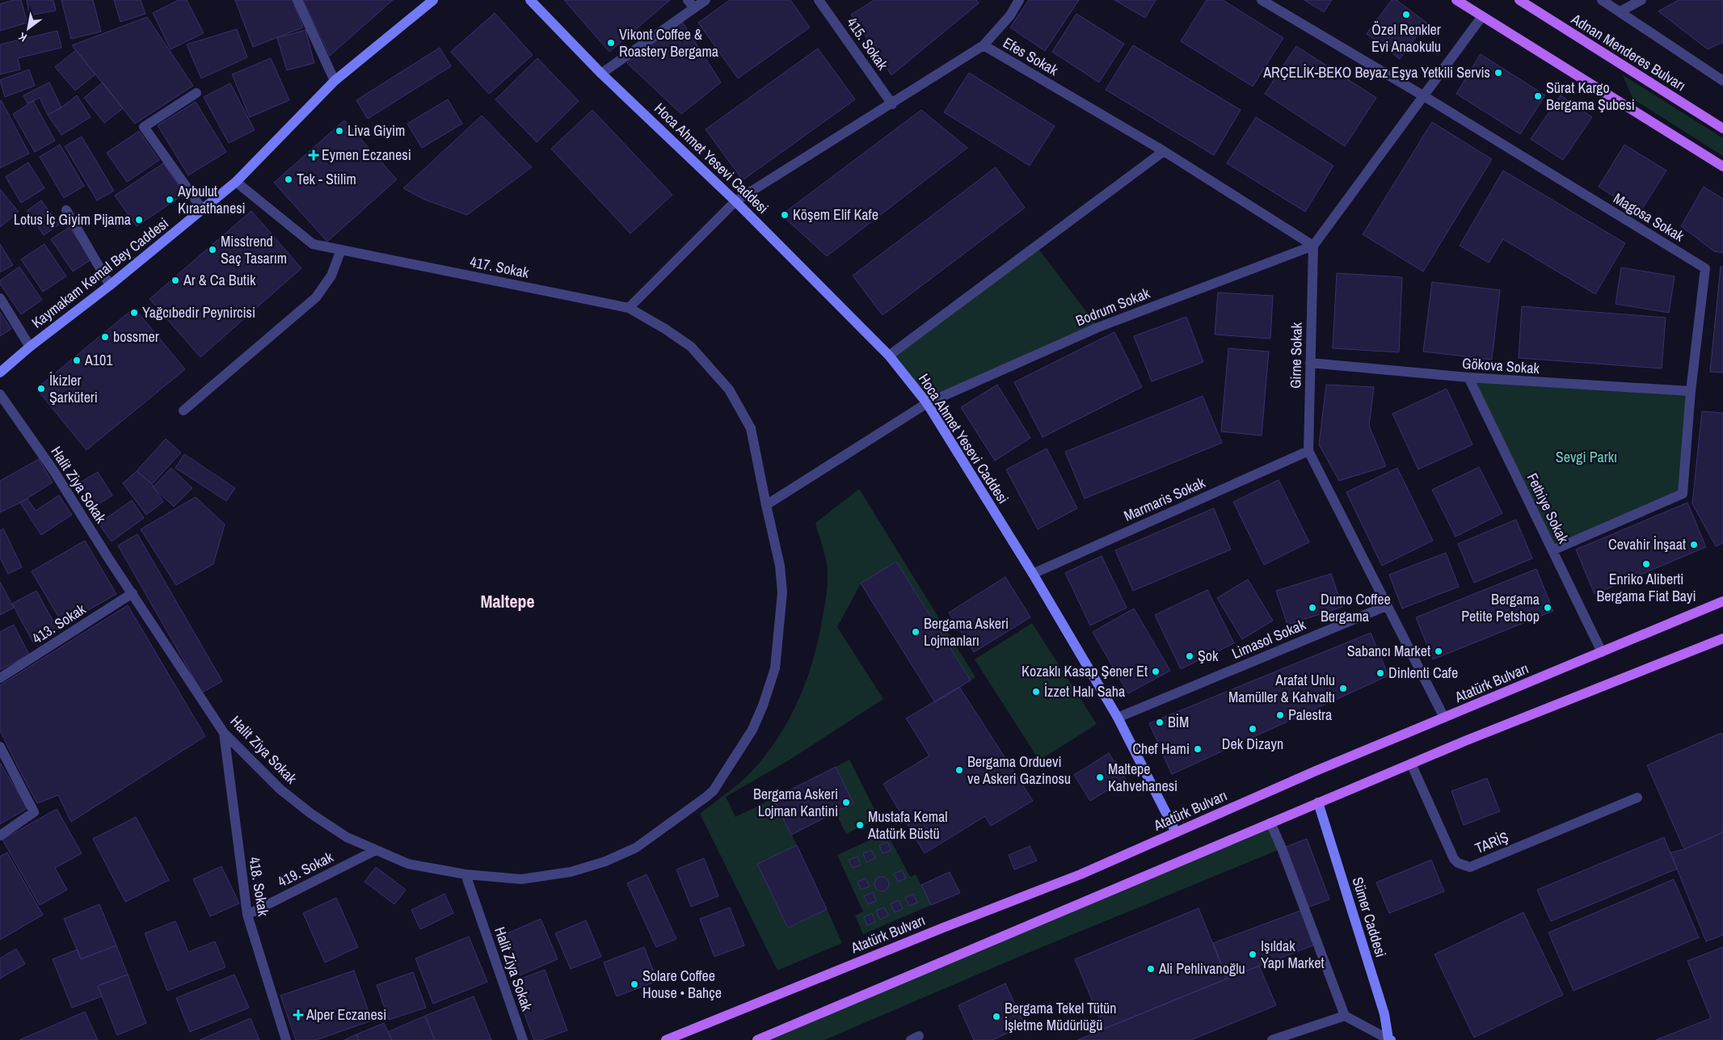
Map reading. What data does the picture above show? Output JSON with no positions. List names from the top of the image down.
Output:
{
  "streets": {
    "main road": [
      "Adnan Menderes Bulvarı",
      "Hoca Ahmet Yesevi Caddesi",
      "Kaymakam Kemal Bey Caddesi",
      "Atatürk Bulvarı",
      "Sümer Caddesi"
    ],
    "street": [
      "415. Sokak",
      "Efes Sokak",
      "Magosa Sokak",
      "417. Sokak",
      "Bodrum Sokak",
      "Girne Sokak",
      "Gökova Sokak",
      "Halit Ziya Sokak",
      "Marmaris Sokak",
      "Fethiye Sokak",
      "413. Sokak",
      "Limasol Sokak",
      "TARİŞ",
      "419. Sokak",
      "418. Sokak"
    ]
  },
  "crossings": [
    ["415. Sokak", "Efes Sokak"],
    ["Efes Sokak", "Hoca Ahmet Yesevi Caddesi"],
    ["Efes Sokak", "Bodrum Sokak"],
    ["Efes Sokak", "Girne Sokak"],
    ["Hoca Ahmet Yesevi Caddesi", "Bodrum Sokak"],
    ["Hoca Ahmet Yesevi Caddesi", "Marmaris Sokak"],
    ["Hoca Ahmet Yesevi Caddesi", "Limasol Sokak"],
    ["Hoca Ahmet Yesevi Caddesi", "Atatürk Bulvarı"],
    ["Magosa Sokak", "Gökova Sokak"],
    ["Magosa Sokak", "Fethiye Sokak"],
    ["417. Sokak", "Kaymakam Kemal Bey Caddesi"],
    ["417. Sokak", "Bodrum Sokak"],
    ["417. Sokak", "Halit Ziya Sokak"],
    ["Bodrum Sokak", "Girne Sokak"],
    ["Girne Sokak", "Gökova Sokak"],
    ["Girne Sokak", "Marmaris Sokak"],
    ["Girne Sokak", "Limasol Sokak"],
    ["Girne Sokak", "Atatürk Bulvarı"],
    ["Gökova Sokak", "Fethiye Sokak"],
    ["Halit Ziya Sokak", "413. Sokak"],
    ["Halit Ziya Sokak", "419. Sokak"],
    ["Halit Ziya Sokak", "418. Sokak"],
    ["Fethiye Sokak", "Atatürk Bulvarı"],
    ["419. Sokak", "418. Sokak"]
  ],
  "districts": ["Maltepe"],
  "parks": ["Sevgi Parkı"],
  "places": {
    "other": [
      "Özel Renkler Evi Anaokulu",
      "Vikont Coffee & Roastery Bergama",
      "ARÇELİK-BEKO Beyaz Eşya Yetkili Servis",
      "Sürat Kargo Bergama Şubesi",
      "Liva Giyim",
      "Tek - Stilim",
      "Aybulut Kıraathanesi",
      "Köşem Elif Kafe",
      "Lotus İç Giyim Pijama",
      "Misstrend Saç Tasarım",
      "Ar & Ca Butik",
      "Yağcıbedir Peynircisi",
      "bossmer",
      "A101",
      "İkizler Şarküteri",
      "Cevahir İnşaat",
      "Enriko Aliberti Bergama Fiat Bayi",
      "Dumo Coffee Bergama",
      "Bergama Petite Petshop",
      "Bergama Askeri Lojmanları",
      "Sabancı Market",
      "Şok",
      "Kozaklı Kasap Şener Et",
      "Dinlenti Cafe",
      "Arafat Unlu Mamüller & Kahvaltı",
      "İzzet Halı Saha",
      "Palestra",
      "BİM",
      "Dek Dizayn",
      "Chef Hami",
      "Bergama Orduevi ve Askeri Gazinosu",
      "Maltepe Kahvehanesi",
      "Bergama Askeri Lojman Kantini",
      "Mustafa Kemal Atatürk Büstü",
      "Işıldak Yapı Market",
      "Ali Pehlivanoğlu",
      "Solare Coffee House • Bahçe",
      "Bergama Tekel Tütün İşletme Müdürlüğü"
    ],
    "health": ["Eymen Eczanesi", "Alper Eczanesi"]
  },
  "north": "bottom left"
}
